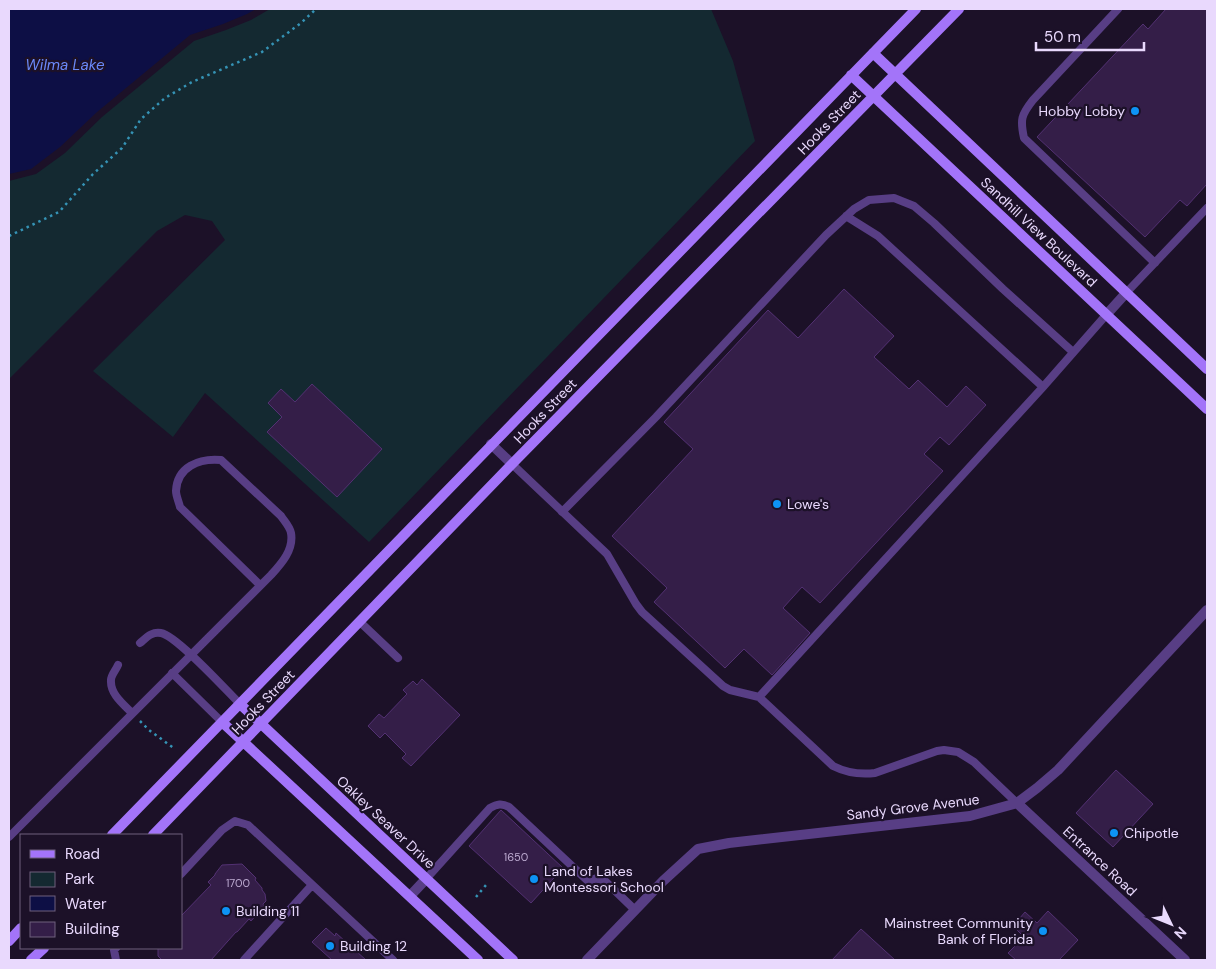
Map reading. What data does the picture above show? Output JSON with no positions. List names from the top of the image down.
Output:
{
  "streets": {
    "street": [
      "Hooks Street",
      "Sandhill View Boulevard",
      "Sandy Grove Avenue",
      "Oakley Seaver Drive",
      "Entrance Road"
    ]
  },
  "crossings": [
    ["Hooks Street", "Sandhill View Boulevard"],
    ["Hooks Street", "Oakley Seaver Drive"],
    ["Sandy Grove Avenue", "Entrance Road"]
  ],
  "water": ["Wilma Lake"],
  "places": [
    "Hobby Lobby",
    "Lowe's",
    "Chipotle",
    "Land of Lakes Montessori School",
    "Building 11",
    "Mainstreet Community Bank of Florida",
    "Building 12"
  ],
  "house_numbers": ["1650", "1700"],
  "legend": [
    "Road",
    "Park",
    "Water",
    "Building"
  ],
  "scale_bar": "50 m",
  "north": "bottom right"
}
